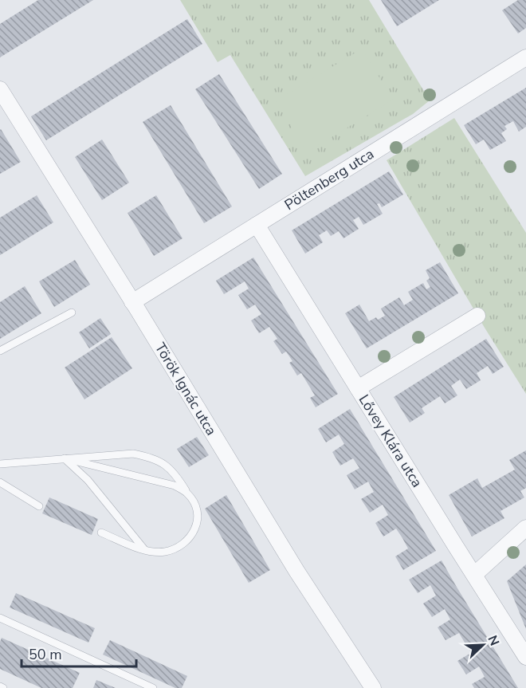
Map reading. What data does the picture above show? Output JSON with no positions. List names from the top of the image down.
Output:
{
  "streets": {
    "street": ["Pöltenberg utca", "Török Ignác utca", "Lővey Klára utca"]
  },
  "crossings": [
    ["Pöltenberg utca", "Török Ignác utca"],
    ["Pöltenberg utca", "Lővey Klára utca"]
  ],
  "scale_bar": "50 m",
  "north": "top right"
}
